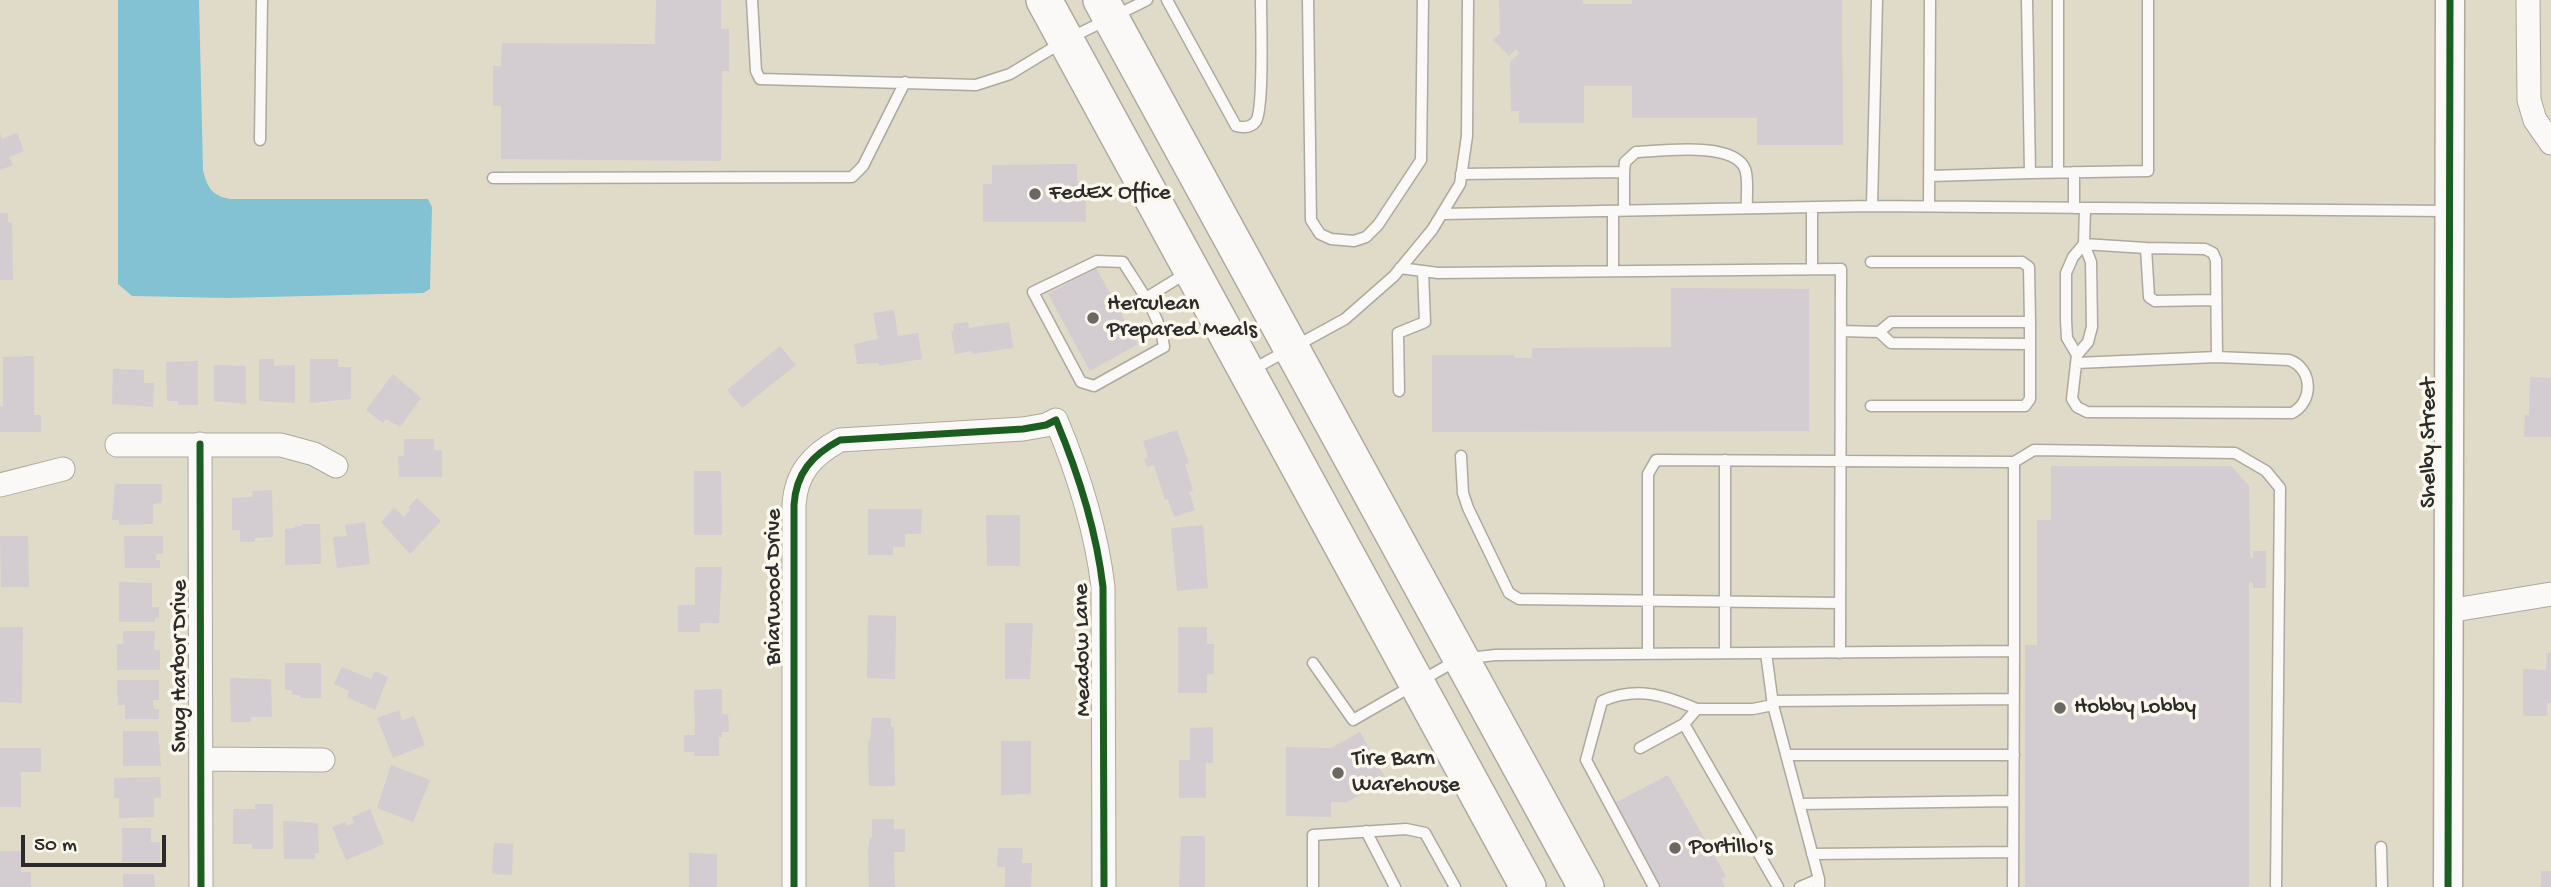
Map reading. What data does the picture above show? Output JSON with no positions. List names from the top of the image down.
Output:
{
  "streets": {
    "street": [
      "Shelby Street",
      "Briarwood Drive",
      "Meadow Lane",
      "Snug Harbor Drive"
    ]
  },
  "crossings": [
    ["Briarwood Drive", "Meadow Lane"]
  ],
  "places": [
    "FedEx Office",
    "Herculean Prepared Meals",
    "Hobby Lobby",
    "Tire Barn Warehouse",
    "Portillo's"
  ],
  "scale_bar": "50 m"
}
